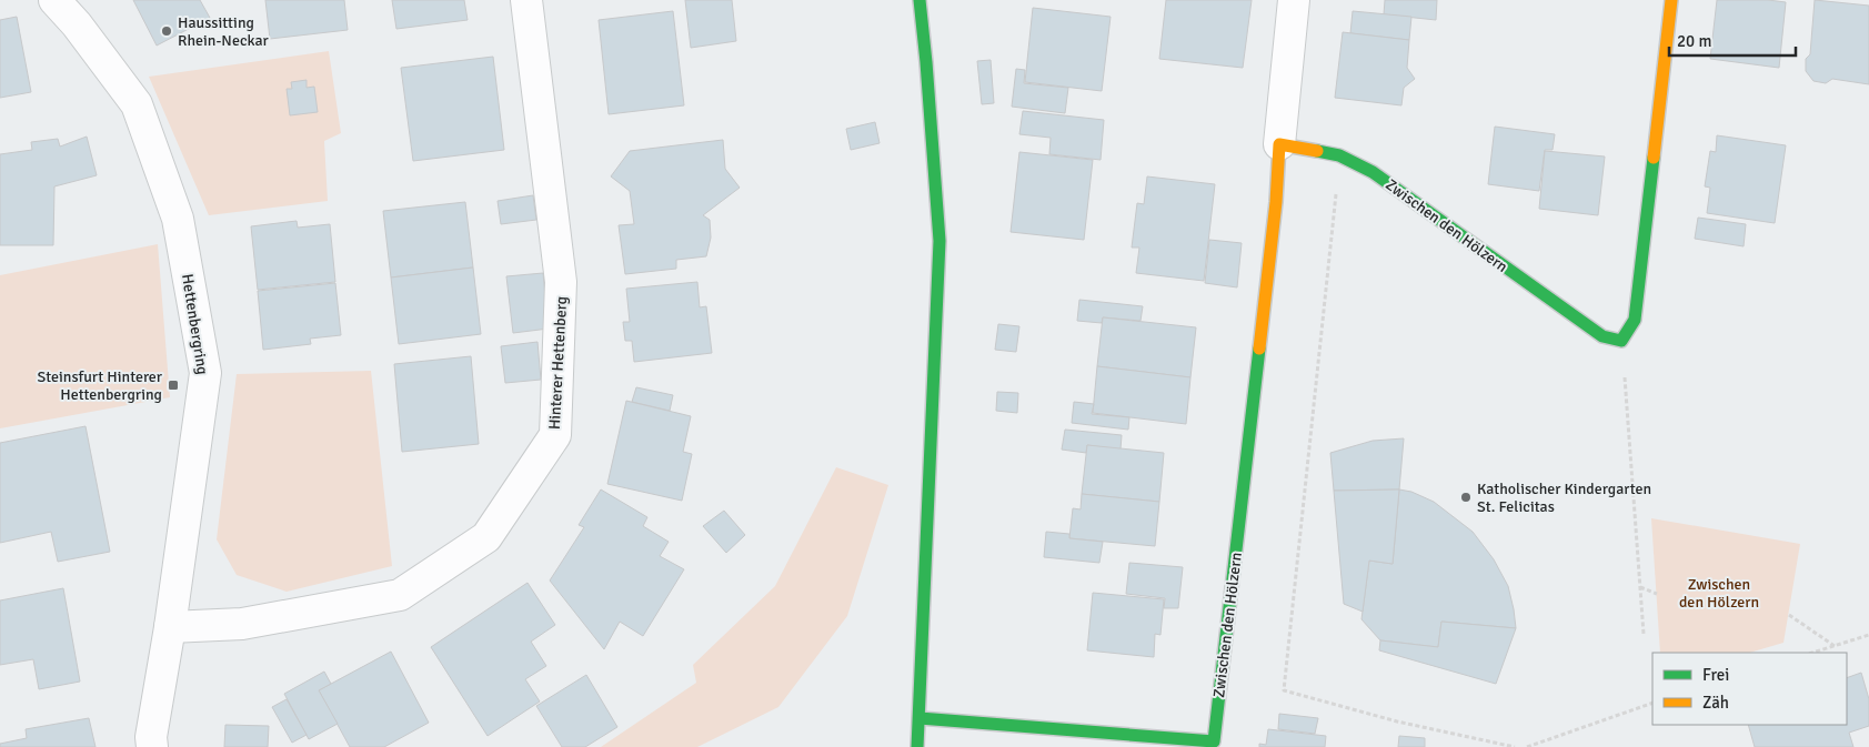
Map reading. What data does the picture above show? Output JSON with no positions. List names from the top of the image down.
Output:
{
  "streets": {
    "street": ["Zwischen den Hölzern", "Hettenbergring", "Hinterer Hettenberg"]
  },
  "crossings": [
    ["Hettenbergring", "Hinterer Hettenberg"]
  ],
  "parks": ["Zwischen den Hölzern"],
  "places": {
    "other": ["Haussitting Rhein-Neckar", "Katholischer Kindergarten St. Felicitas"],
    "transit": ["Steinsfurt Hinterer Hettenbergring"]
  },
  "legend": ["Frei", "Zäh"],
  "scale_bar": "20 m"
}
